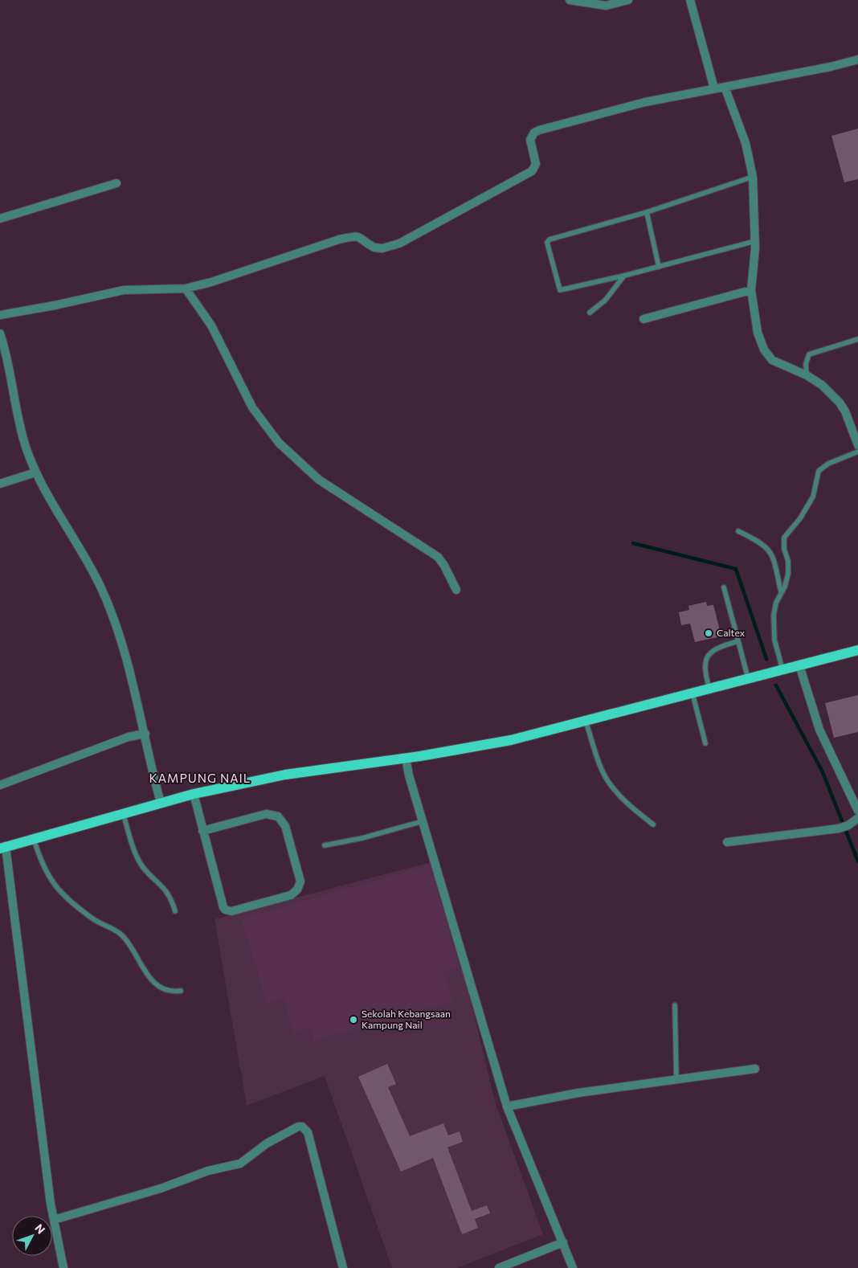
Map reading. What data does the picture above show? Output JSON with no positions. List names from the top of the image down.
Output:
{
  "districts": ["KAMPUNG NAIL"],
  "places": ["Caltex", "Sekolah Kebangsaan Kampung Nail"],
  "north": "top right"
}
